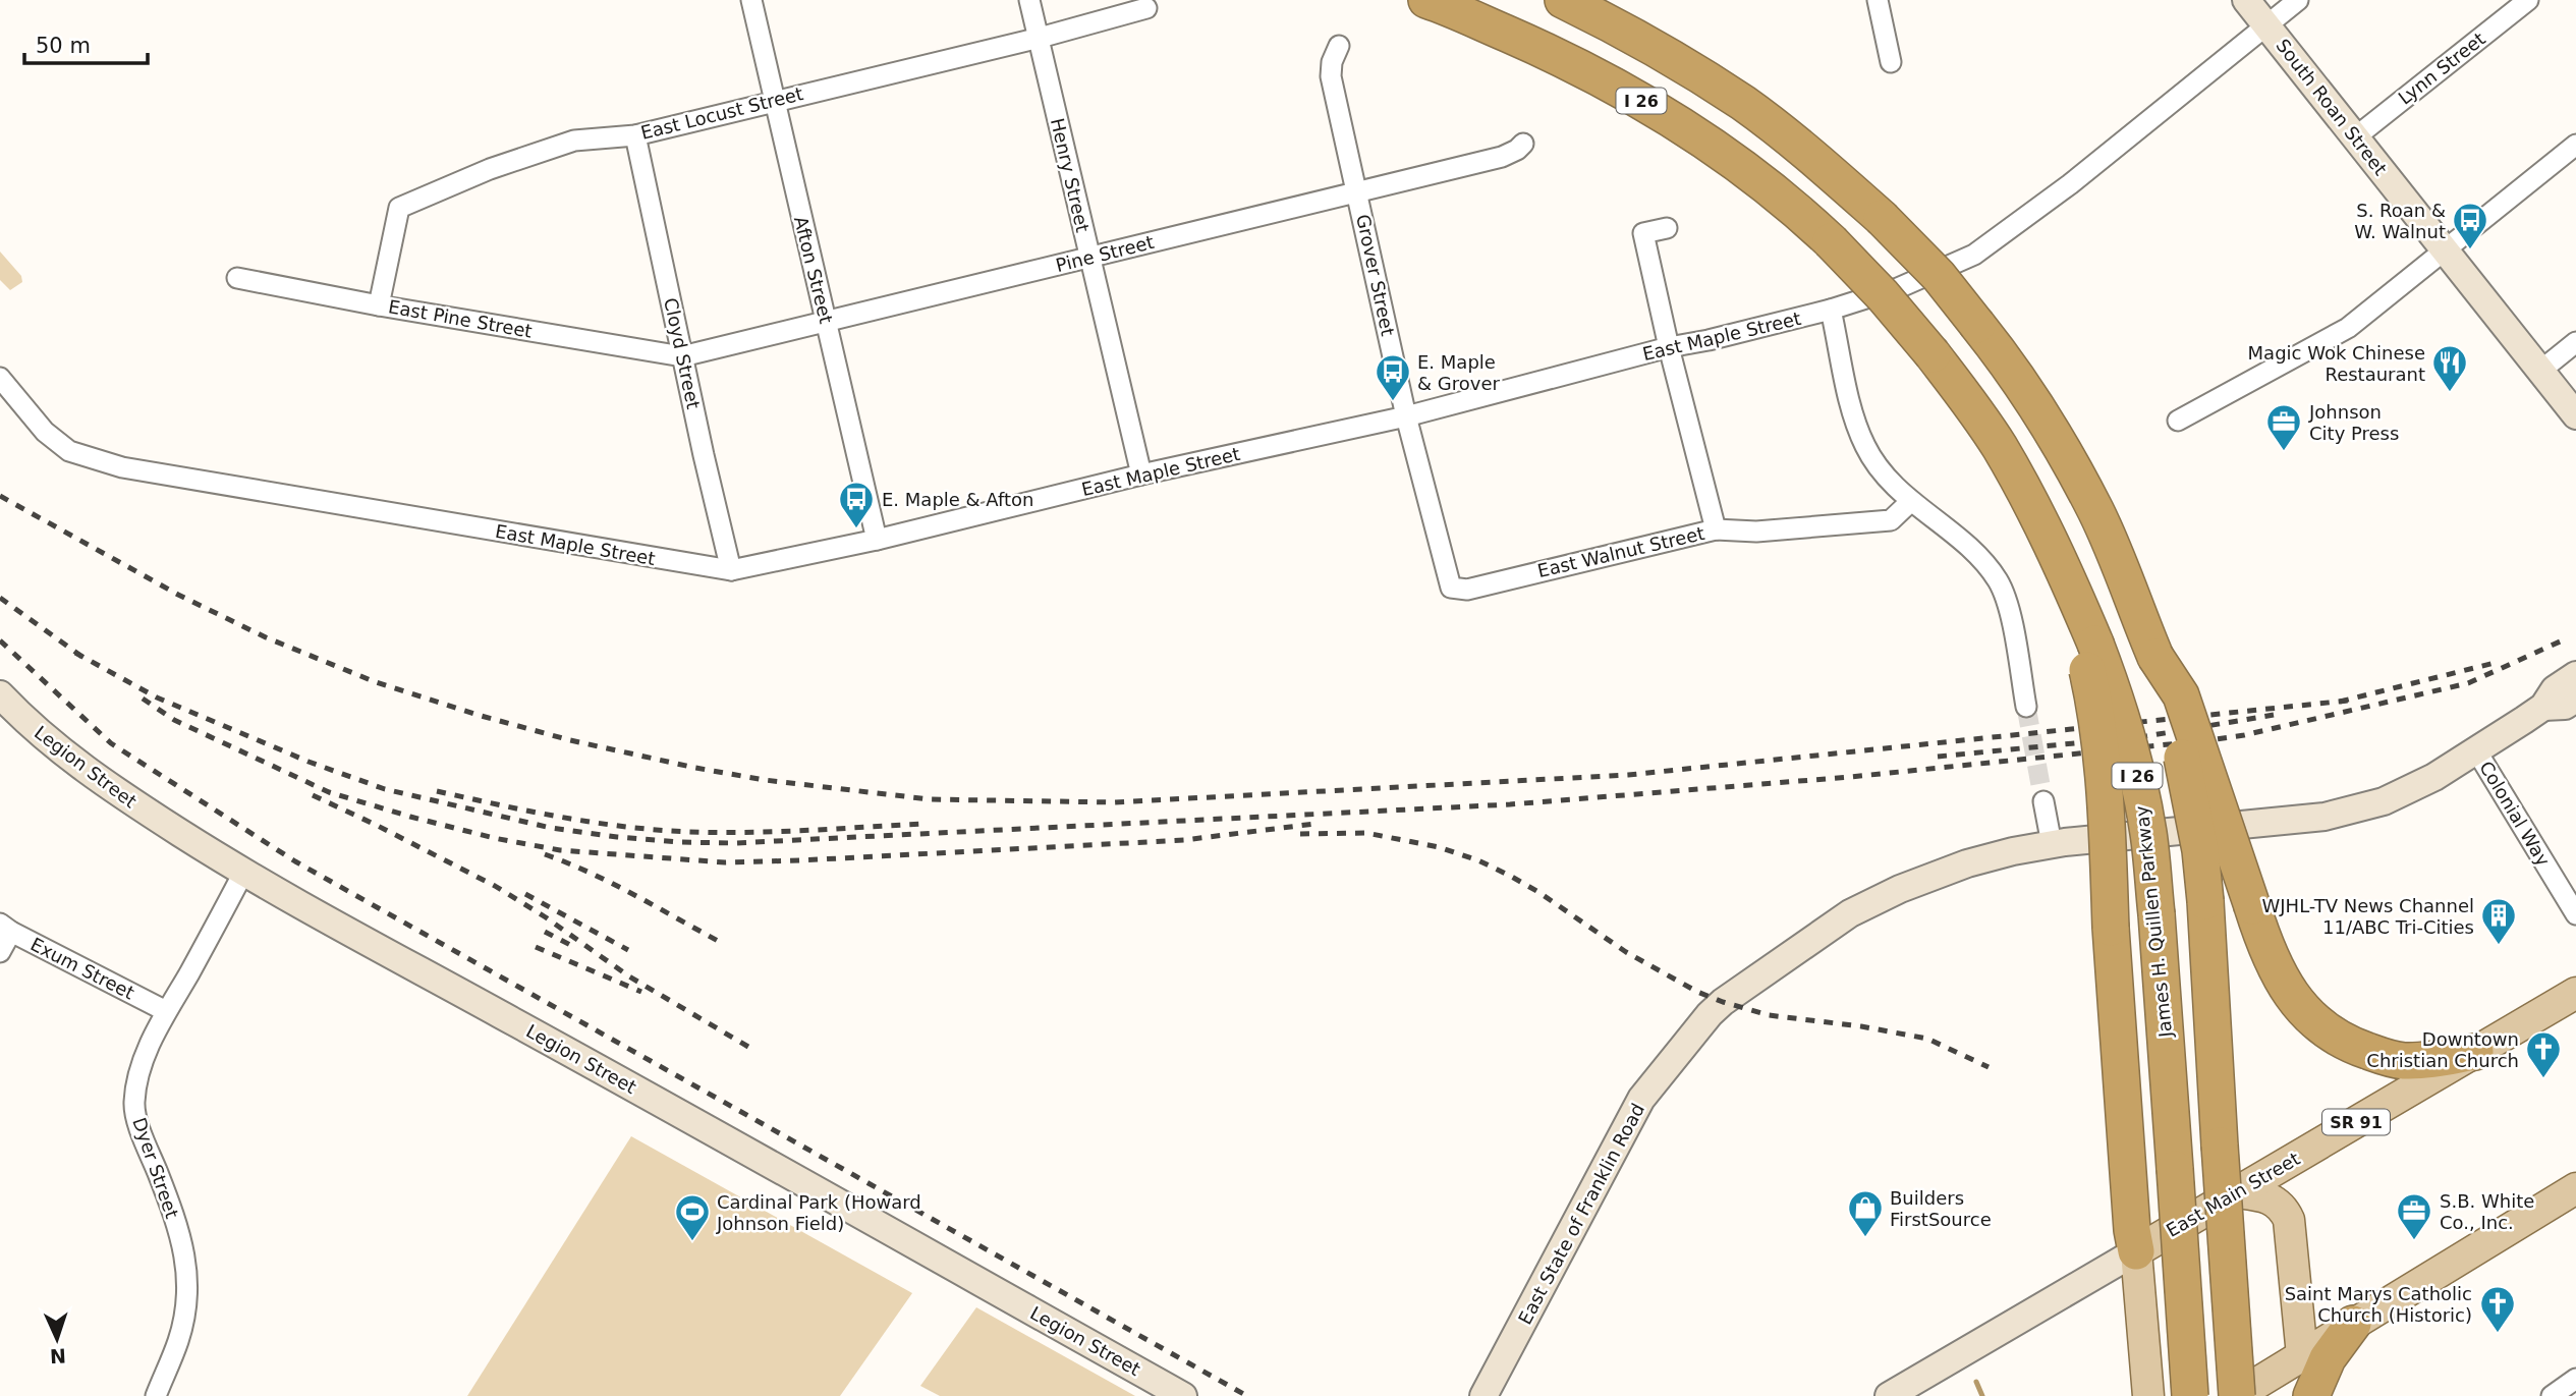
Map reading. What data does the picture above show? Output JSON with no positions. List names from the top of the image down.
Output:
{
  "streets": {
    "highway": ["I 26", "James H. Quillen Parkway"],
    "main road": [
      "South Roan Street",
      "Legion Street",
      "SR 91",
      "East Main Street",
      "East State of Franklin Road"
    ],
    "street": [
      "Lynn Street",
      "East Locust Street",
      "Henry Street",
      "Pine Street",
      "Afton Street",
      "Grover Street",
      "East Pine Street",
      "East Maple Street",
      "Cloyd Street",
      "East Walnut Street",
      "Colonial Way",
      "Exum Street",
      "Dyer Street"
    ]
  },
  "crossings": [
    ["Lynn Street", "South Roan Street"],
    ["I 26", "James H. Quillen Parkway"],
    ["South Roan Street", "East Maple Street"],
    ["East Locust Street", "Henry Street"],
    ["East Locust Street", "Afton Street"],
    ["East Locust Street", "East Pine Street"],
    ["East Locust Street", "Cloyd Street"],
    ["Henry Street", "Pine Street"],
    ["Henry Street", "East Maple Street"],
    ["Pine Street", "Afton Street"],
    ["Pine Street", "Grover Street"],
    ["Pine Street", "East Pine Street"],
    ["Pine Street", "Cloyd Street"],
    ["Afton Street", "East Maple Street"],
    ["Grover Street", "East Maple Street"],
    ["Grover Street", "East Walnut Street"],
    ["East Pine Street", "Cloyd Street"],
    ["East Maple Street", "Cloyd Street"],
    ["Legion Street", "Dyer Street"],
    ["Colonial Way", "East State of Franklin Road"],
    ["Exum Street", "Dyer Street"]
  ],
  "places": {
    "bus stop": ["S. Roan & W. Walnut", "E. Maple & Grover", "E. Maple & Afton"],
    "restaurant": ["Magic Wok Chinese Restaurant"],
    "office": ["Johnson City Press", "S.B. White Co., Inc."],
    "building": ["WJHL-TV News Channel 11/ABC Tri-Cities"],
    "church": ["Downtown Christian Church", "Saint Marys Catholic Church (Historic)"],
    "shop": ["Builders FirstSource"],
    "sports": ["Cardinal Park (Howard Johnson Field)"]
  },
  "scale_bar": "50 m",
  "north": "bottom"
}
